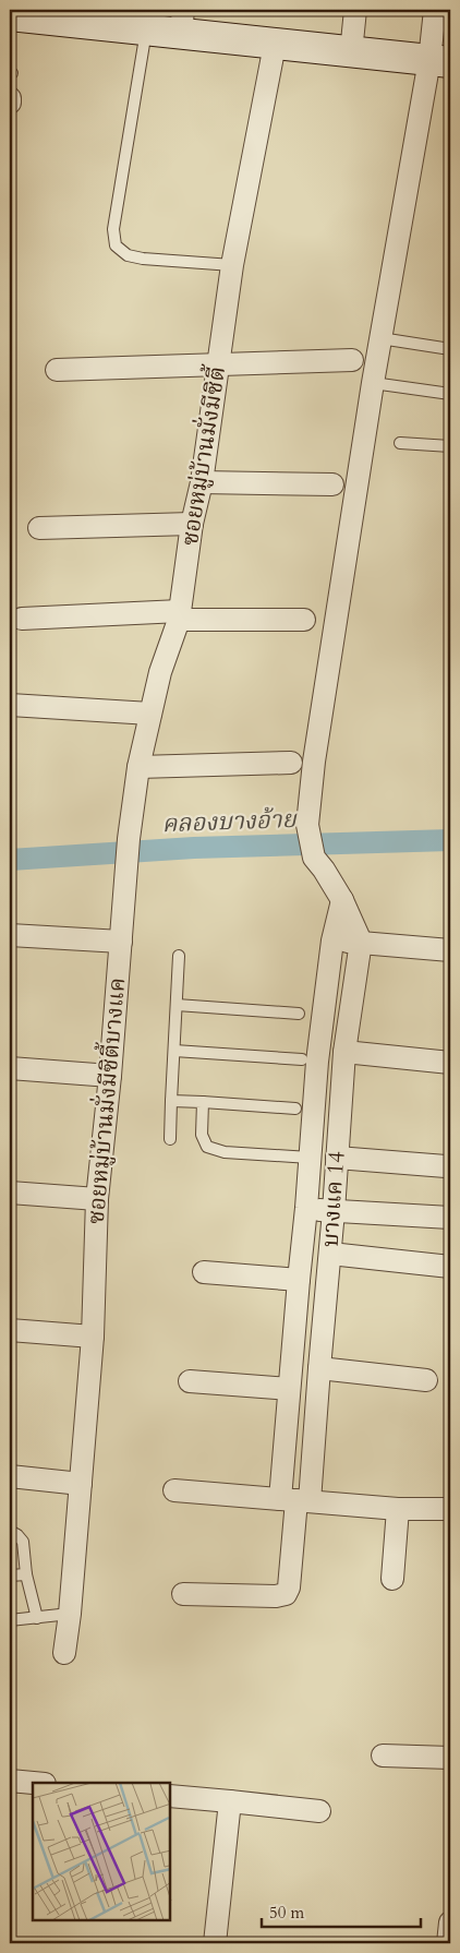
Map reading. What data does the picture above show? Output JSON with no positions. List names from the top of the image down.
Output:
{
  "streets": {
    "street": ["ซอยหมู่บ้านมั่งมีซิตี้", "ซอยหมู่บ้านมั่งมีซิตี้บางแค", "บางแค 14"]
  },
  "crossings": [
    ["ซอยหมู่บ้านมั่งมีซิตี้", "ซอยหมู่บ้านมั่งมีซิตี้บางแค"]
  ],
  "water": ["คลองบางอ้าย"],
  "scale_bar": "50 m"
}
